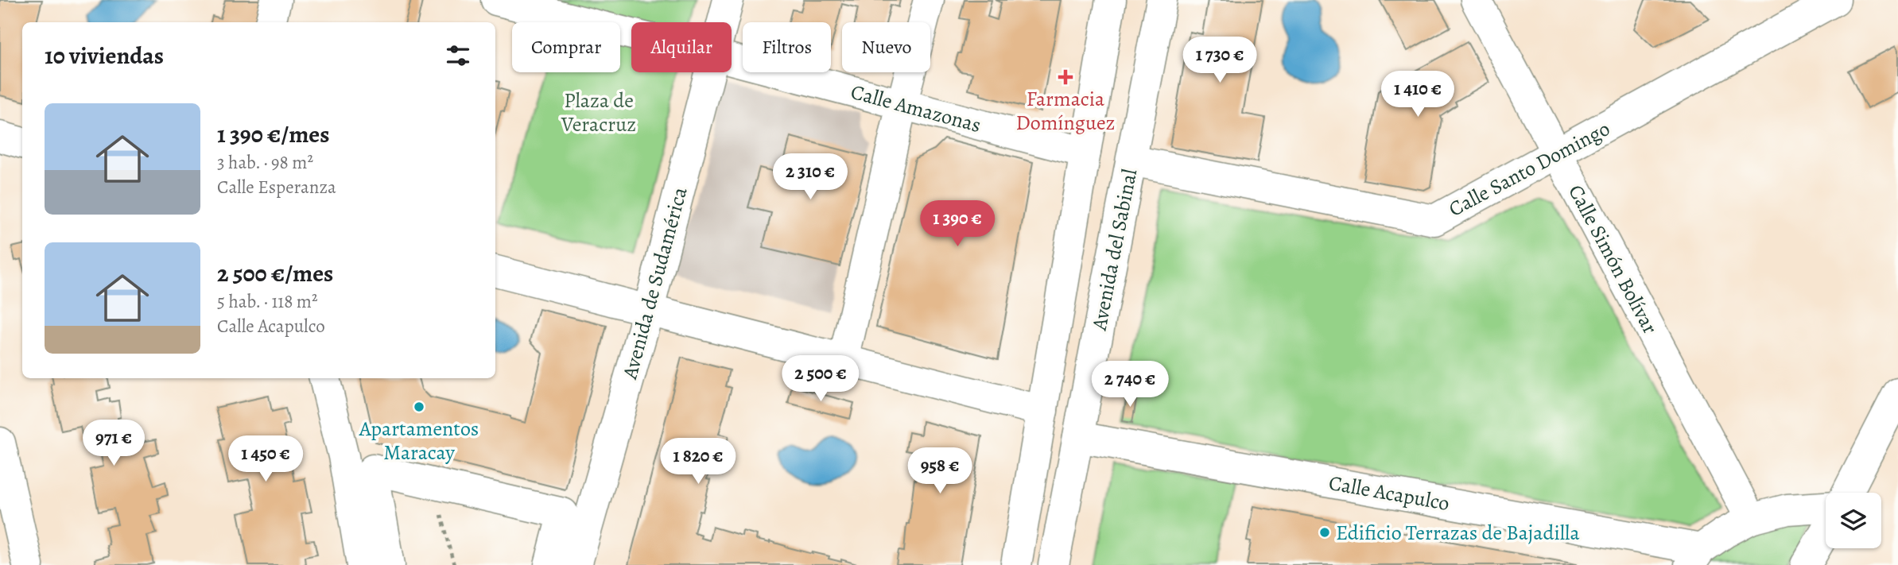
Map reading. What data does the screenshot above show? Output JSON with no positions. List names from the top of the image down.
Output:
{
  "streets": {
    "street": [
      "Calle Amazonas",
      "Calle Santo Domingo",
      "Avenida del Sabinal",
      "Calle Simón Bolívar",
      "Avenida de Sudamérica",
      "Calle Acapulco"
    ]
  },
  "crossings": [
    ["Calle Amazonas", "Avenida del Sabinal"],
    ["Calle Santo Domingo", "Avenida del Sabinal"],
    ["Calle Santo Domingo", "Calle Simón Bolívar"],
    ["Avenida del Sabinal", "Calle Acapulco"]
  ],
  "parks": ["Plaza de Veracruz"],
  "places": {
    "health": ["Farmacia Domínguez"],
    "other": ["Apartamentos Maracay", "Edificio Terrazas de Bajadilla"]
  },
  "page": {
    "chip": [
      "Comprar",
      "Alquilar",
      "Filtros",
      "Nuevo"
    ],
    "heading": "10 viviendas",
    "price": [
      "1 730 €",
      "1 410 €",
      "2 310 €",
      "1 390 €",
      "2 500 €",
      "2 740 €",
      "971 €",
      "1 450 €",
      "1 820 €",
      "958 €"
    ],
    "list": [
      {
        "name": "1 390 €/mes",
        "note": "3 hab. · 98 m² · Calle Esperanza"
      },
      {
        "name": "2 500 €/mes",
        "note": "5 hab. · 118 m² · Calle Acapulco"
      }
    ]
  }
}
